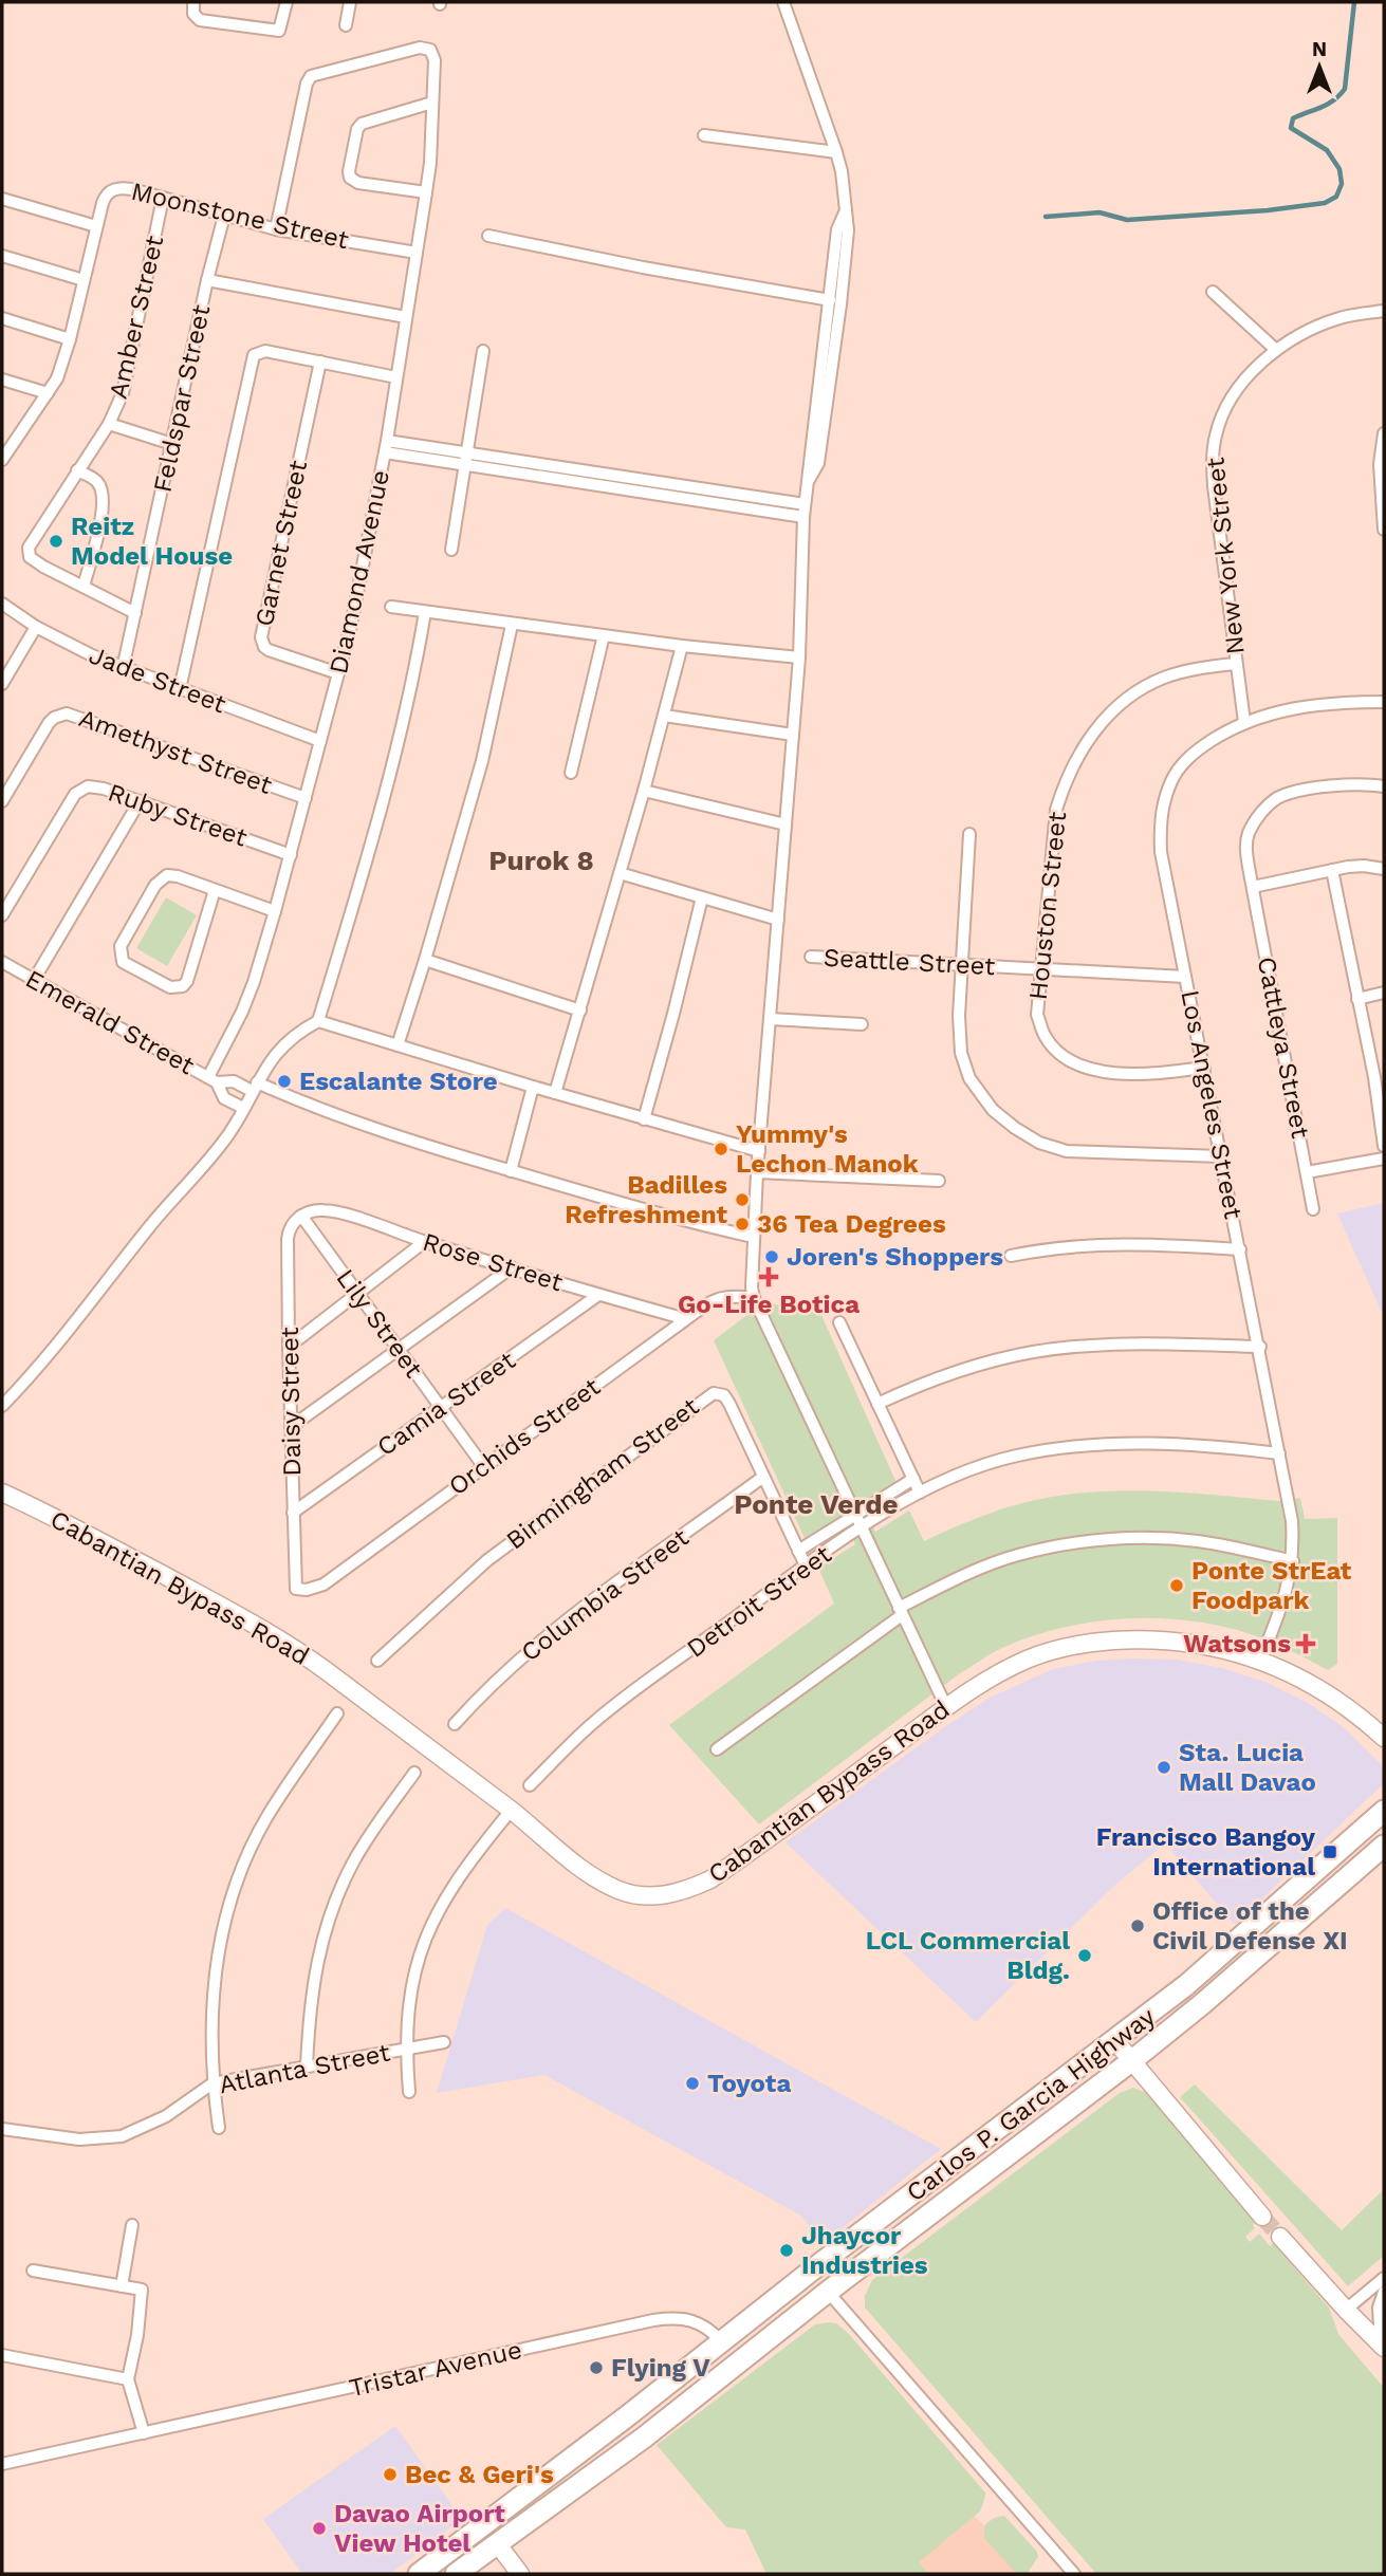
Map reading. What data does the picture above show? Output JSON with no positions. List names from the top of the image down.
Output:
{
  "streets": {
    "highway": ["Carlos P. Garcia Highway"],
    "main road": ["Cabantian Bypass Road"],
    "street": [
      "Moonstone Street",
      "Amber Street",
      "Feldspar Street",
      "Garnet Street",
      "New York Street",
      "Diamond Avenue",
      "Jade Street",
      "Amethyst Street",
      "Ruby Street",
      "Houston Street",
      "Seattle Street",
      "Emerald Street",
      "Cattleya Street",
      "Los Angeles Street",
      "Rose Street",
      "Lily Street",
      "Daisy Street",
      "Camia Street",
      "Orchids Street",
      "Birmingham Street",
      "Columbia Street",
      "Detroit Street",
      "Atlanta Street",
      "Tristar Avenue"
    ]
  },
  "crossings": [
    ["Moonstone Street", "Amber Street"],
    ["Moonstone Street", "Feldspar Street"],
    ["Moonstone Street", "Diamond Avenue"],
    ["Amber Street", "Feldspar Street"],
    ["Feldspar Street", "Jade Street"],
    ["Garnet Street", "Diamond Avenue"],
    ["New York Street", "Houston Street"],
    ["New York Street", "Los Angeles Street"],
    ["Diamond Avenue", "Jade Street"],
    ["Diamond Avenue", "Amethyst Street"],
    ["Diamond Avenue", "Ruby Street"],
    ["Diamond Avenue", "Emerald Street"],
    ["Houston Street", "Seattle Street"],
    ["Houston Street", "Los Angeles Street"],
    ["Seattle Street", "Los Angeles Street"],
    ["Los Angeles Street", "Cabantian Bypass Road"],
    ["Los Angeles Street", "Detroit Street"],
    ["Rose Street", "Lily Street"],
    ["Rose Street", "Daisy Street"],
    ["Rose Street", "Camia Street"],
    ["Rose Street", "Orchids Street"],
    ["Lily Street", "Daisy Street"],
    ["Lily Street", "Camia Street"],
    ["Lily Street", "Orchids Street"],
    ["Daisy Street", "Camia Street"],
    ["Daisy Street", "Orchids Street"],
    ["Birmingham Street", "Columbia Street"],
    ["Birmingham Street", "Detroit Street"],
    ["Carlos P. Garcia Highway", "Tristar Avenue"]
  ],
  "districts": ["Purok 8", "Ponte Verde"],
  "places": {
    "other": [
      "Reitz Model House",
      "Escalante Store",
      "Yummy's Lechon Manok",
      "Badilles Refreshment",
      "36 Tea Degrees",
      "Joren's Shoppers",
      "Ponte StrEat Foodpark",
      "Sta. Lucia Mall Davao",
      "Office of the Civil Defense XI",
      "LCL Commercial Bldg.",
      "Toyota",
      "Jhaycor Industries",
      "Flying V",
      "Bec & Geri's",
      "Davao Airport View Hotel"
    ],
    "health": ["Go-Life Botica", "Watsons"],
    "transit": ["Francisco Bangoy International"]
  },
  "north": "top"
}
